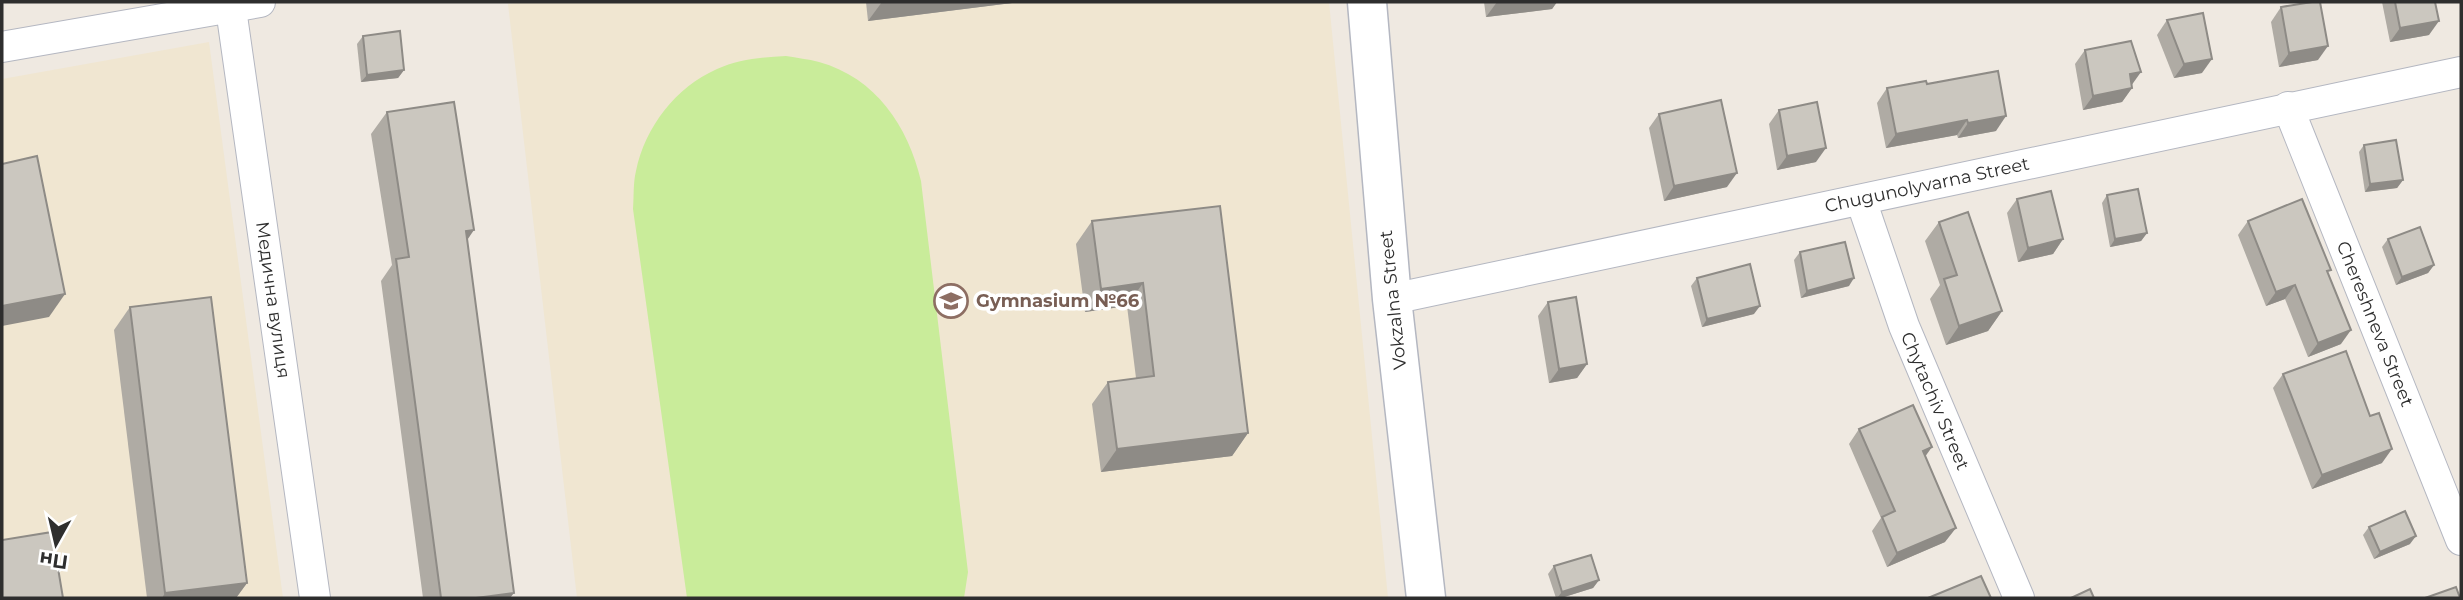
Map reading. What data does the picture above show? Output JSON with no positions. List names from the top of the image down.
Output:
{
  "streets": {
    "street": [
      "Chugunolyvarna Street",
      "Медична вулиця",
      "Vokzalna Street",
      "Chereshneva Street",
      "Chytachiv Street"
    ]
  },
  "crossings": [
    ["Chugunolyvarna Street", "Vokzalna Street"],
    ["Chugunolyvarna Street", "Chereshneva Street"],
    ["Chugunolyvarna Street", "Chytachiv Street"]
  ],
  "places": {
    "school or university": ["Gymnasium №66"]
  },
  "north": "bottom"
}
